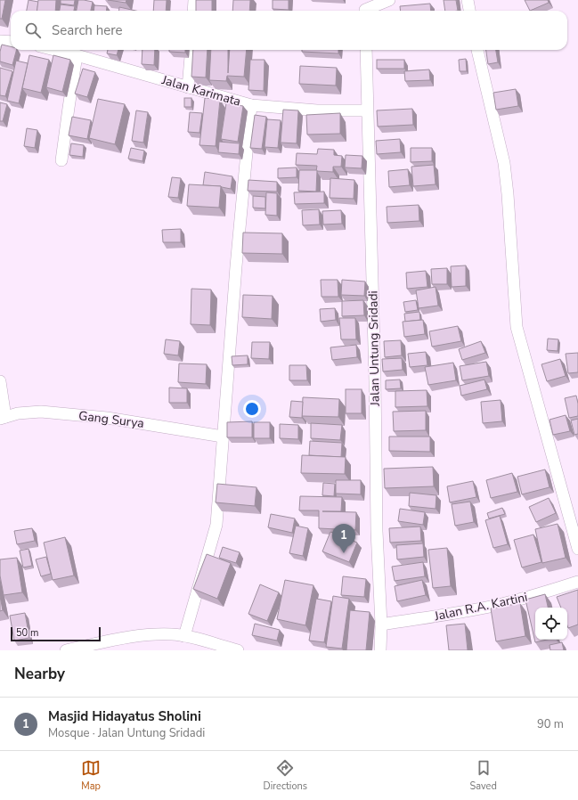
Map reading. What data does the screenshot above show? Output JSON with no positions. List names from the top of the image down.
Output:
{
  "streets": {
    "street": [
      "Jalan Karimata",
      "Jalan Untung Sridadi",
      "Gang Surya",
      "Jalan R.A. Kartini"
    ]
  },
  "crossings": [
    ["Jalan Karimata", "Jalan Untung Sridadi"],
    ["Jalan Untung Sridadi", "Jalan R.A. Kartini"]
  ],
  "scale_bar": "50 m",
  "page": {
    "search": "Search here",
    "pins": "1",
    "scale": "50 m",
    "heading": "Nearby",
    "list": [
      {
        "mark": "1",
        "name": "Masjid Hidayatus Sholini",
        "note": "Mosque · Jalan Untung Sridadi",
        "value": "90 m"
      }
    ],
    "nav": ["Map", "Directions", "Saved"]
  }
}
